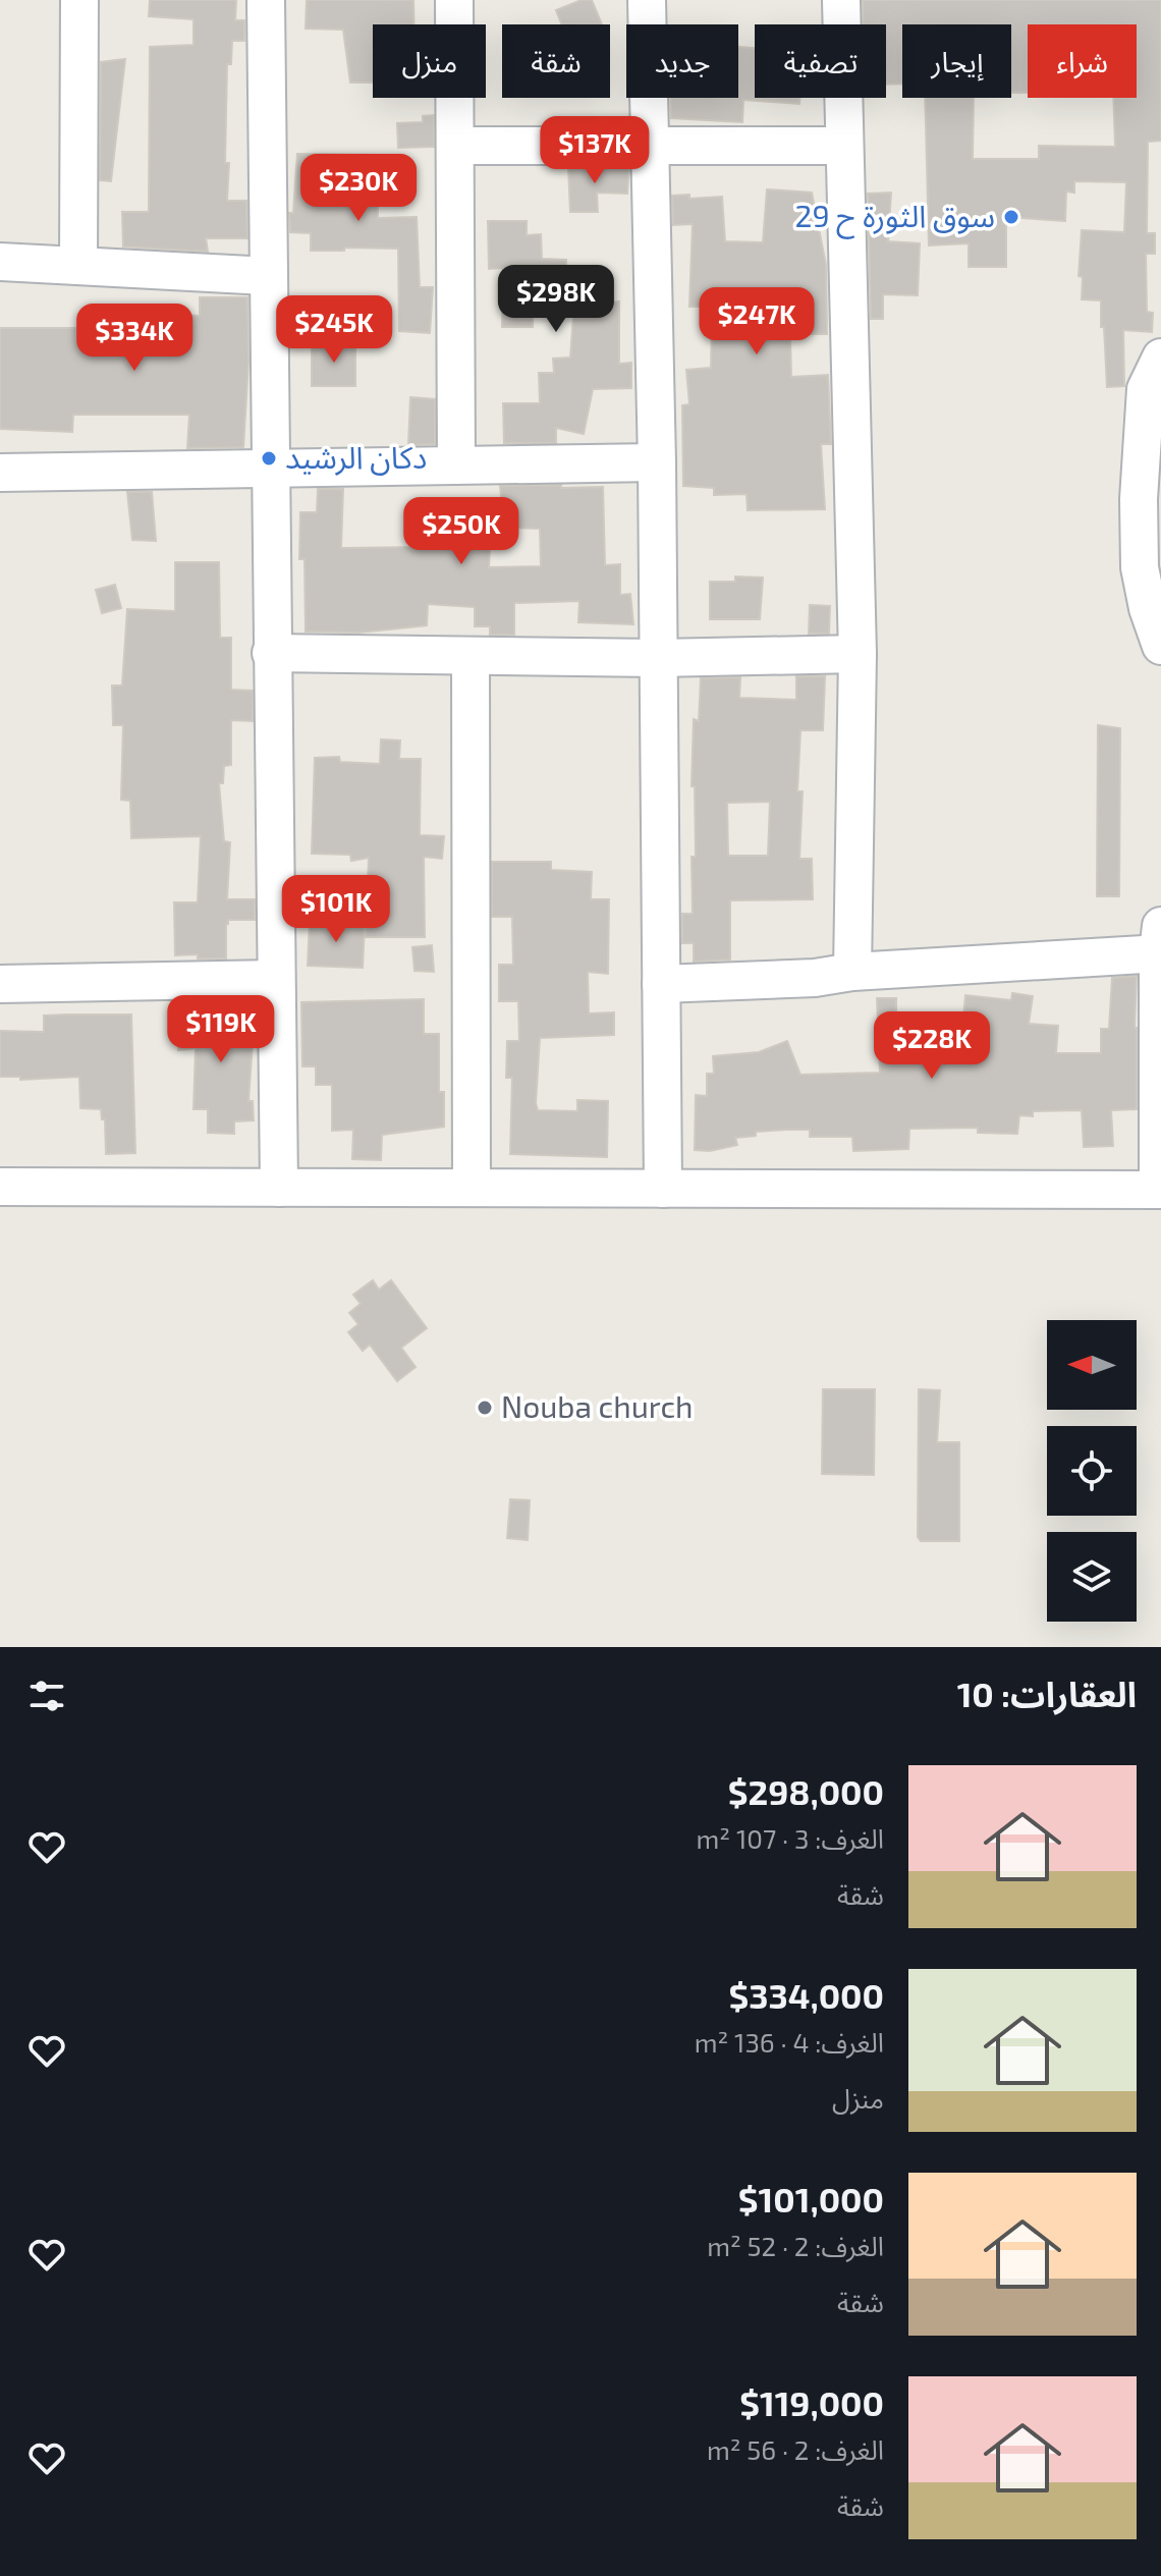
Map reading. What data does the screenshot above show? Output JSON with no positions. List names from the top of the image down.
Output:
{
  "places": ["سوق الثورة ح 29", "دكان الرشيد", "Nouba church"],
  "north": "left",
  "page": {
    "chip": [
      "شراء",
      "إيجار",
      "تصفية",
      "جديد",
      "شقة",
      "منزل"
    ],
    "price": [
      "$137K",
      "$230K",
      "$298K",
      "$247K",
      "$245K",
      "$334K",
      "$250K",
      "$101K",
      "$119K",
      "$228K"
    ],
    "heading": "العقارات: 10",
    "list": [
      {
        "name": "$298,000",
        "note": "الغرف: 3 · 107 m² · شقة"
      },
      {
        "name": "$334,000",
        "note": "الغرف: 4 · 136 m² · منزل"
      },
      {
        "name": "$101,000",
        "note": "الغرف: 2 · 52 m² · شقة"
      },
      {
        "name": "$119,000",
        "note": "الغرف: 2 · 56 m² · شقة"
      }
    ]
  }
}
